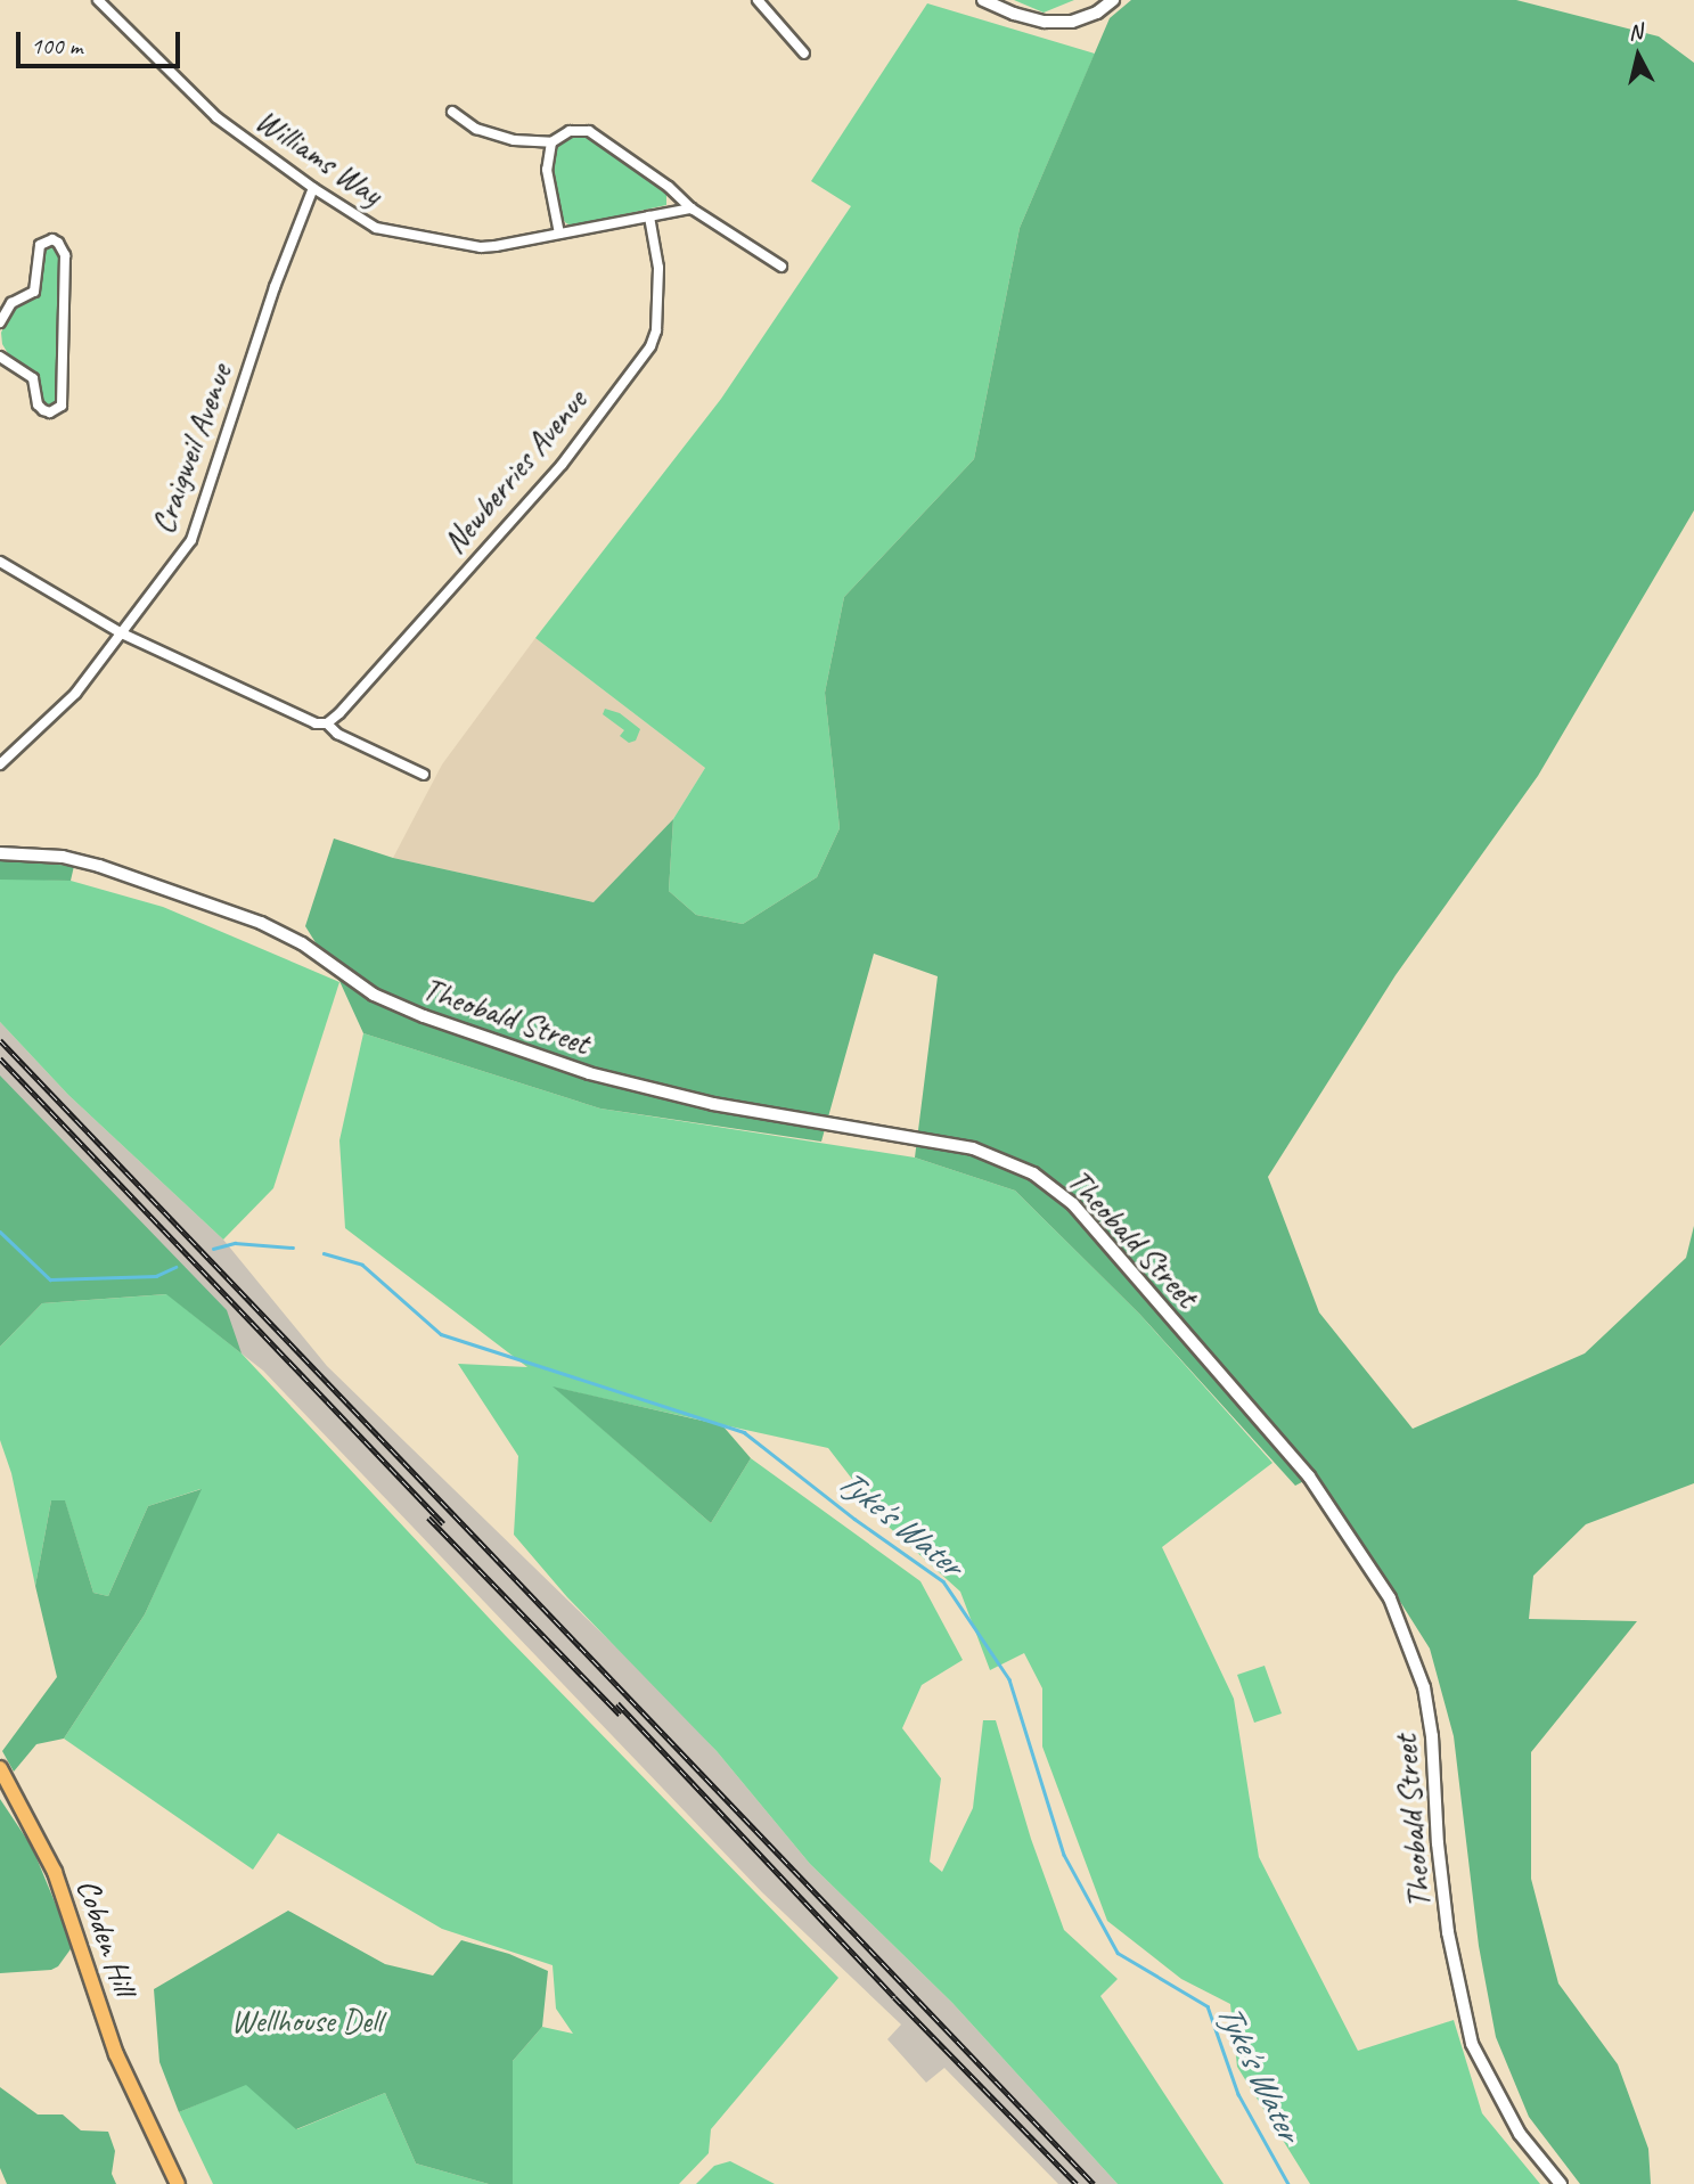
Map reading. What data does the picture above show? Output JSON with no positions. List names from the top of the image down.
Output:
{
  "streets": {
    "main road": ["Cobden Hill"],
    "street": [
      "Williams Way",
      "Craigweil Avenue",
      "Newberries Avenue",
      "Theobald Street"
    ]
  },
  "crossings": [
    ["Williams Way", "Craigweil Avenue"],
    ["Williams Way", "Newberries Avenue"]
  ],
  "water": ["Tyke's Water"],
  "parks": ["Wellhouse Dell"],
  "scale_bar": "100 m",
  "north": "top"
}
